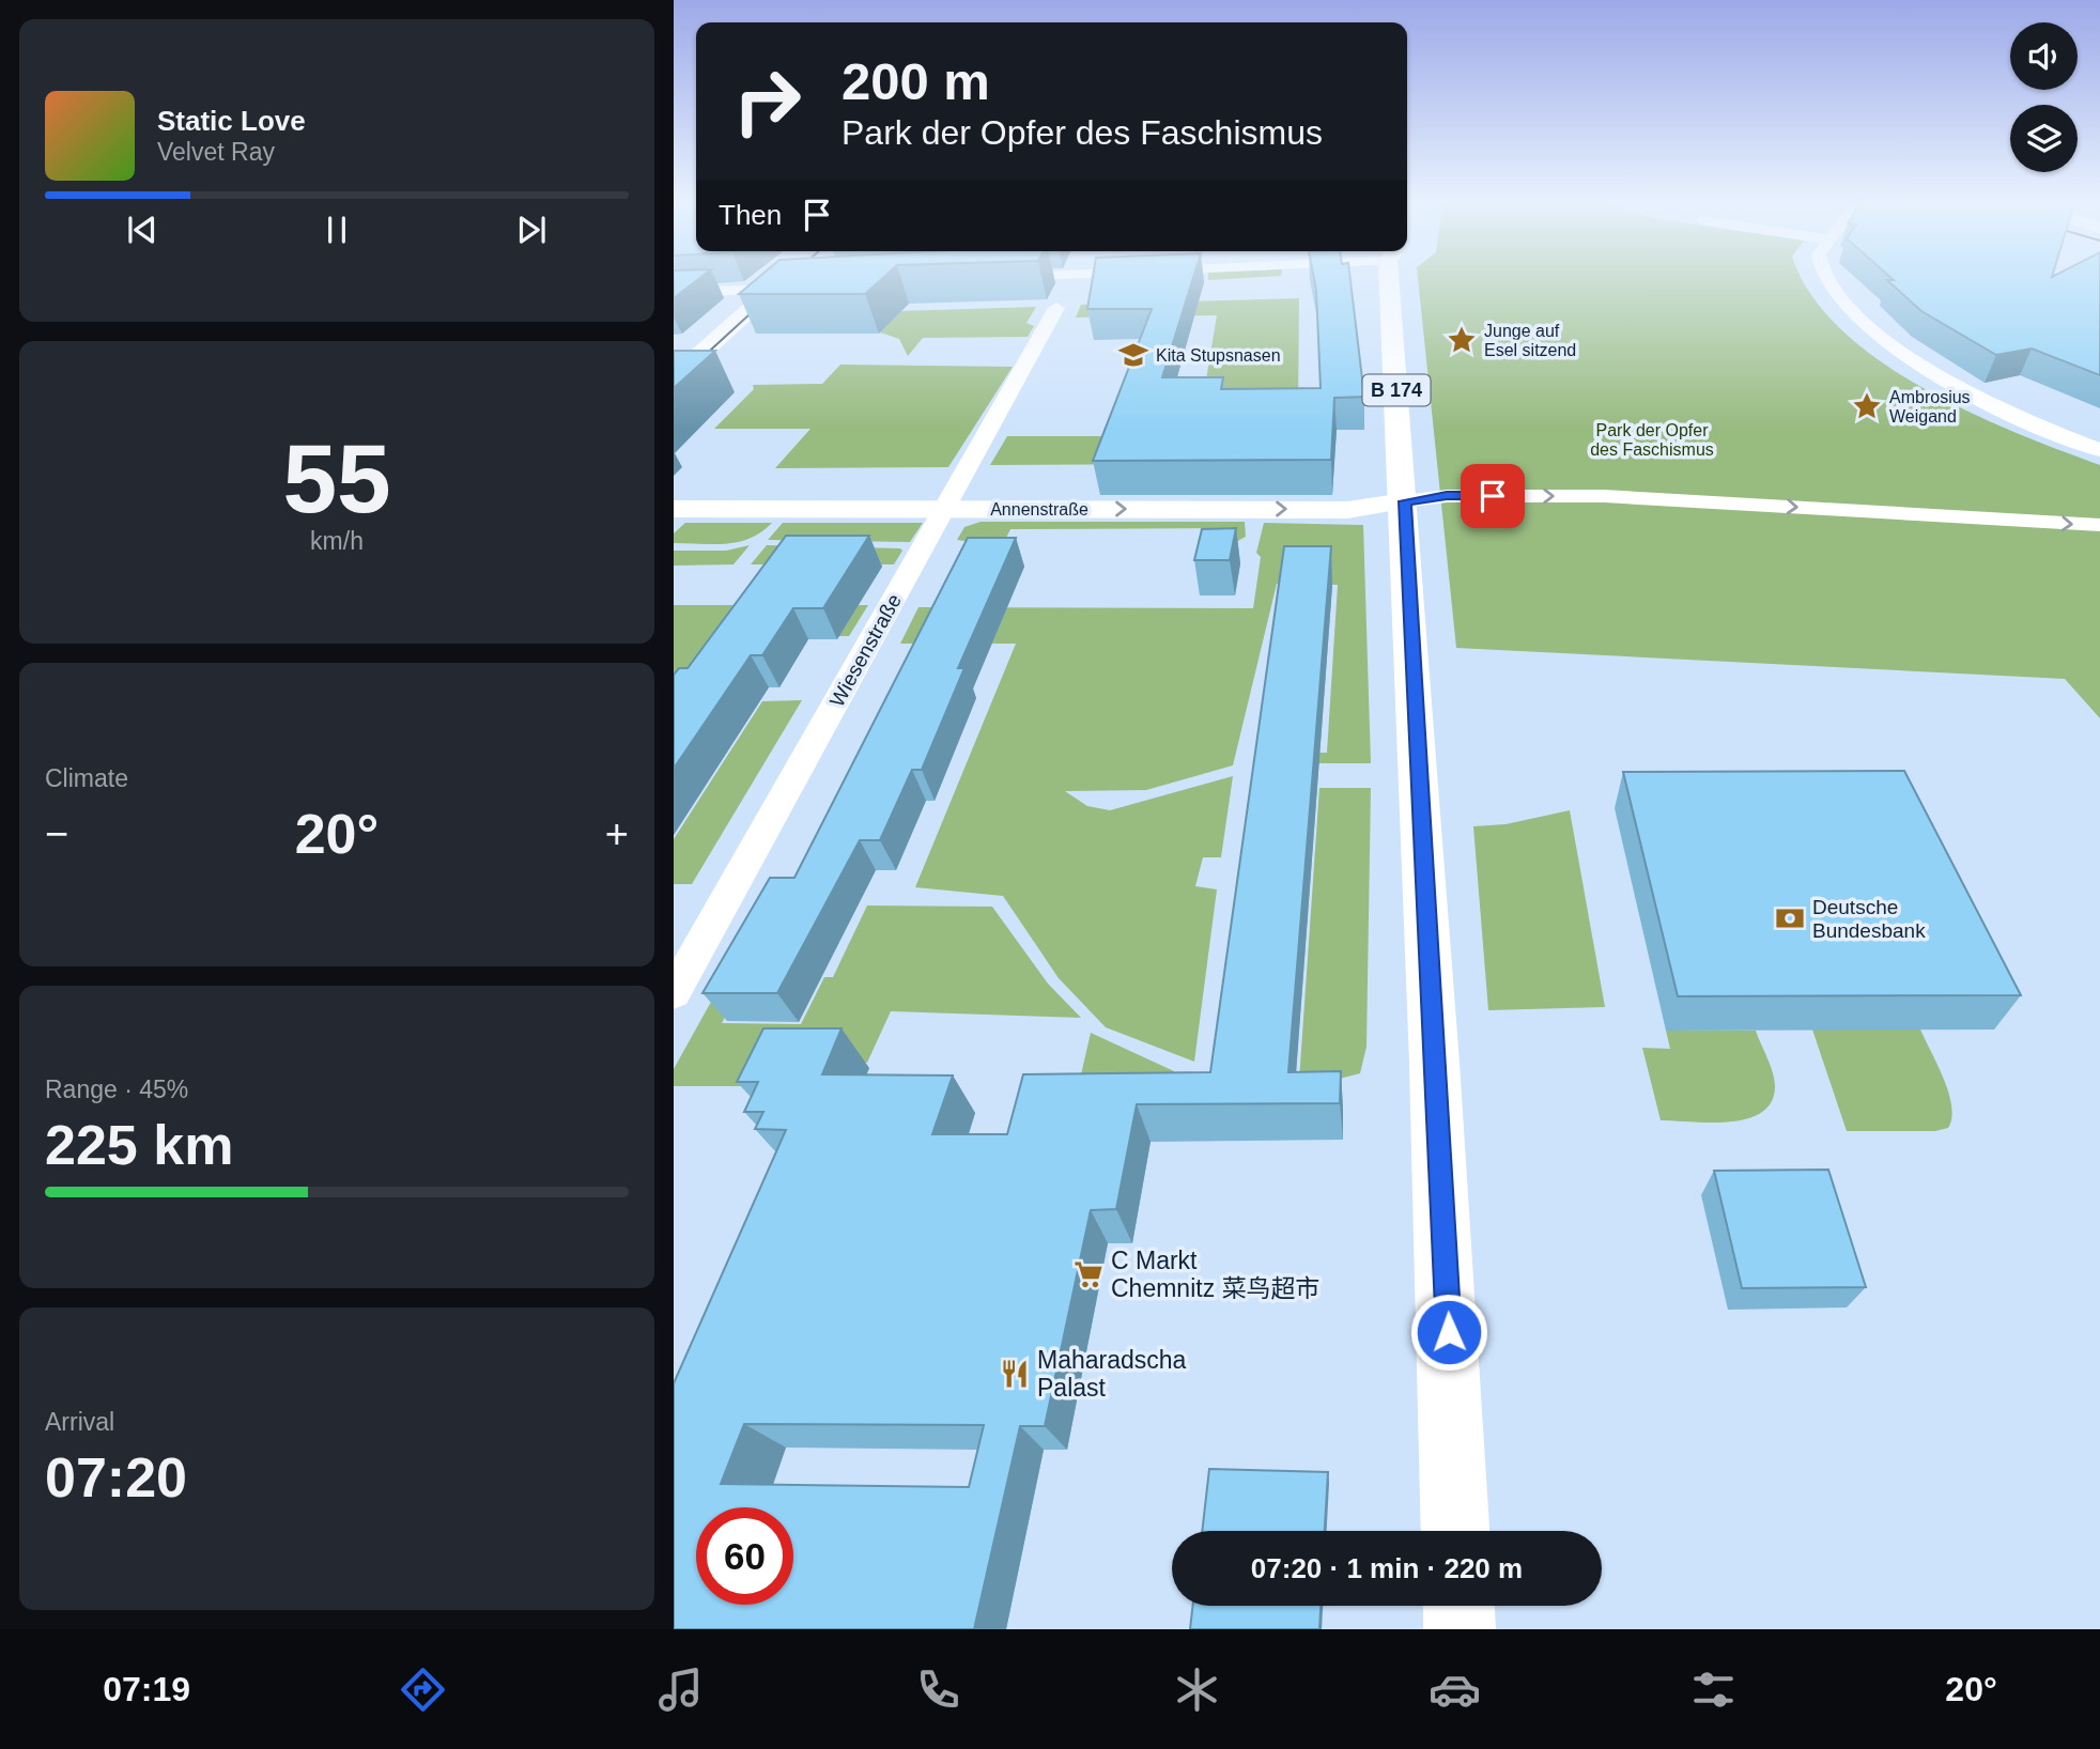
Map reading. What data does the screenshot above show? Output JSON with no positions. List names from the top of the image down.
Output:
{
  "streets": {
    "main road": ["B 174"],
    "street": ["Annenstraße", "Wiesenstraße"]
  },
  "crossings": [
    ["B 174", "Annenstraße"],
    ["Annenstraße", "Wiesenstraße"]
  ],
  "one_way": ["Annenstraße"],
  "parks": ["Park der Opfer des Faschismus"],
  "places": {
    "place": ["Junge auf Esel sitzend", "Ambrosius Weigand"],
    "school or university": ["Kita Stupsnasen"],
    "bank": ["Deutsche Bundesbank"],
    "supermarket": ["C Markt Chemnitz 菜鸟超市"],
    "restaurant": ["Maharadscha Palast"]
  },
  "page": {
    "turn": ["200 m", "Park der Opfer des Faschismus"],
    "song": ["Static Love", "Velvet Ray"],
    "then": "Then",
    "tile": [
      ["55", "km/h"],
      "Climate",
      ["Range · 45%", "225 km"],
      ["Arrival", "07:20"]
    ],
    "heat": ["−", "20°", "+"],
    "limit": "60",
    "trip": "07:20 · 1 min · 220 m",
    "tabs": ["07:19", "20°"]
  }
}
